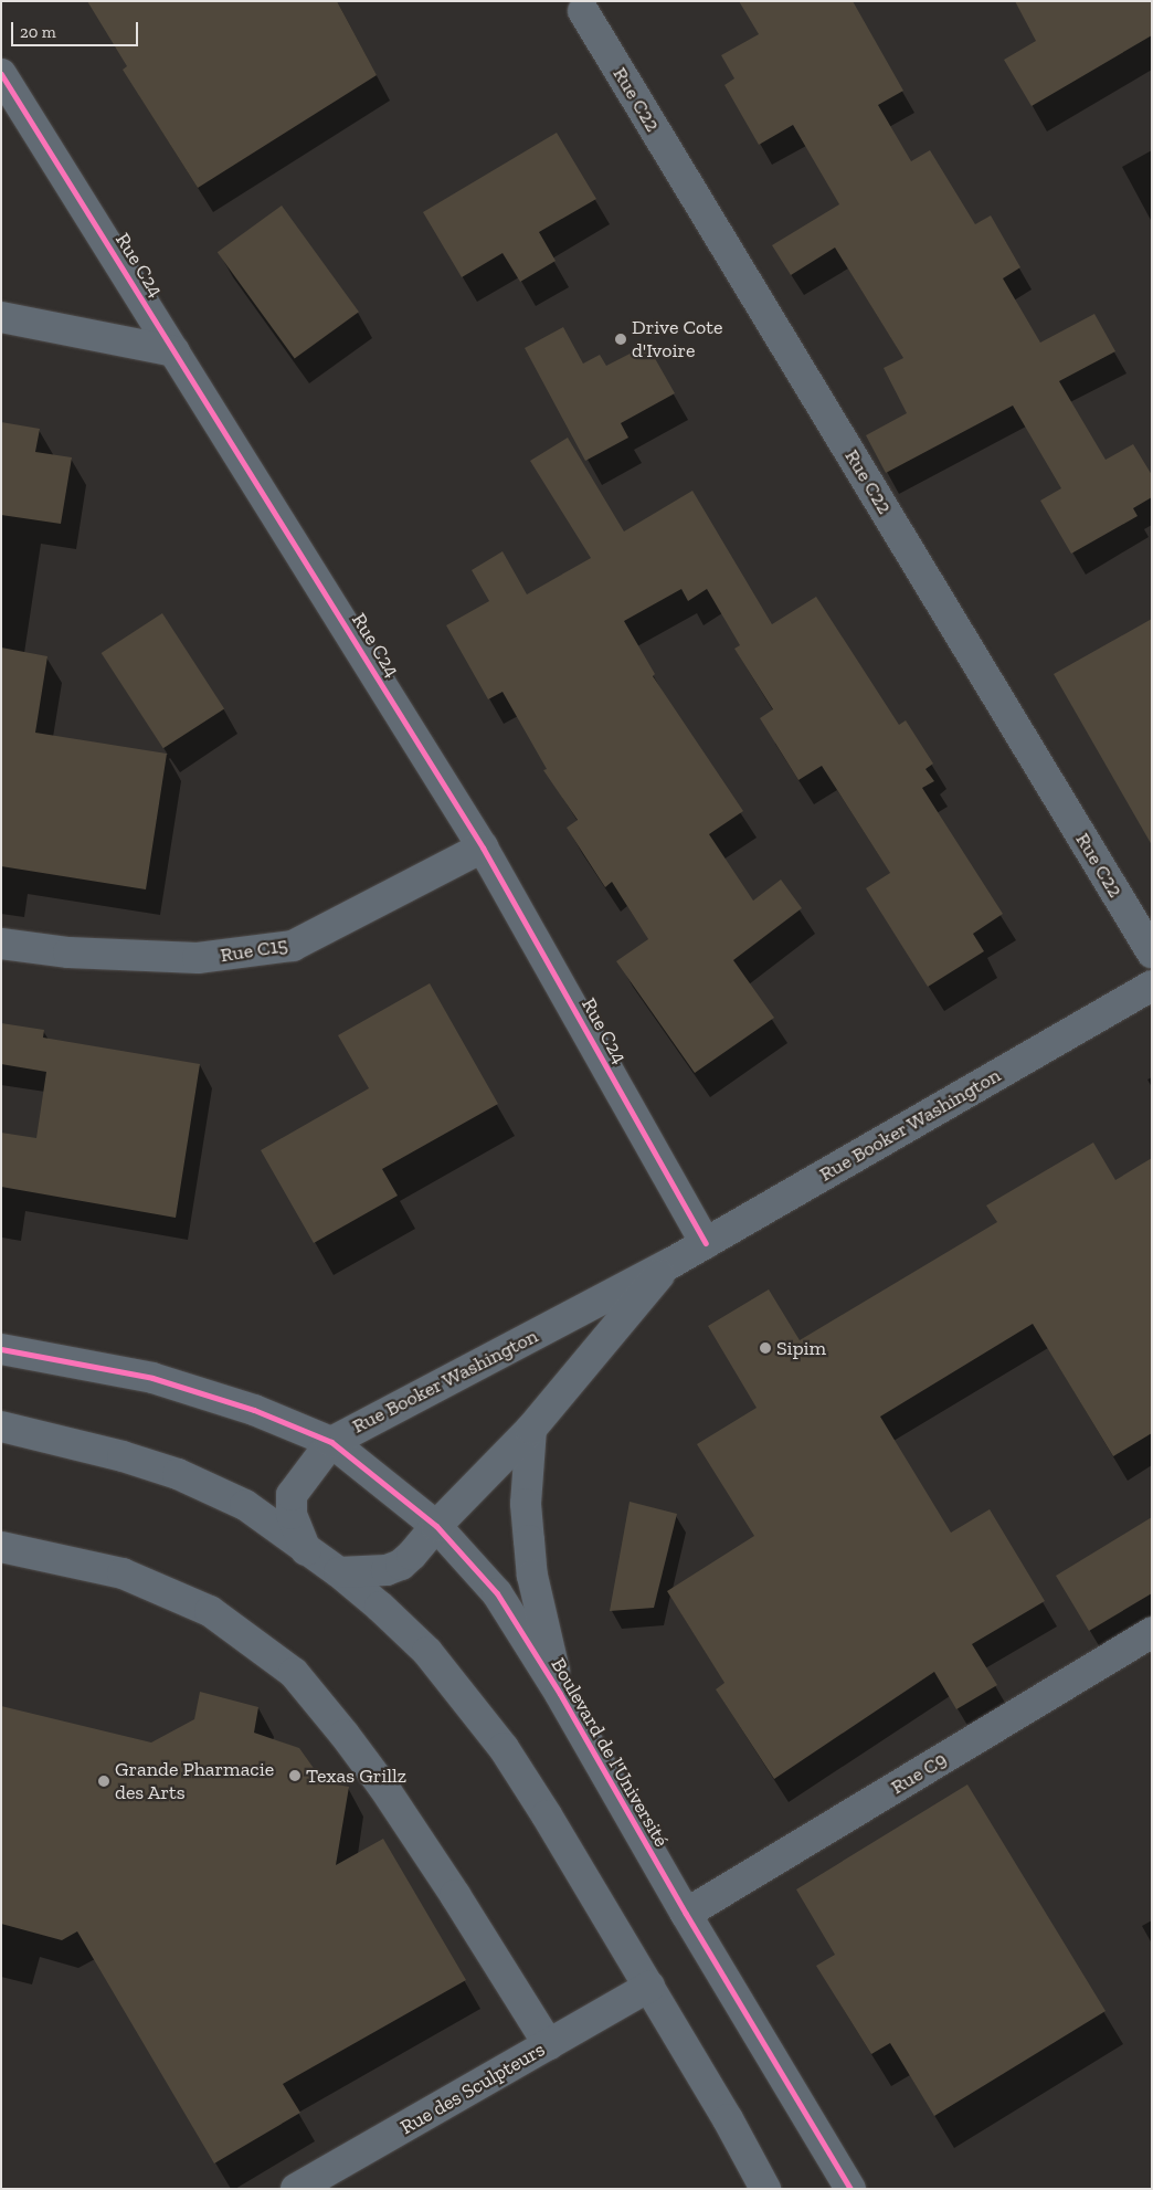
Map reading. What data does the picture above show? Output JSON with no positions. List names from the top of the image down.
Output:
{
  "streets": {
    "street": [
      "Rue C22",
      "Rue C24",
      "Rue C15",
      "Rue Booker Washington",
      "Boulevard de l'Université",
      "Rue C9",
      "Rue des Sculpteurs"
    ]
  },
  "crossings": [
    ["Rue C24", "Rue C15"],
    ["Rue C24", "Rue Booker Washington"],
    ["Rue Booker Washington", "Boulevard de l'Université"],
    ["Boulevard de l'Université", "Rue C9"]
  ],
  "places": [
    "Drive Cote d'Ivoire",
    "Sipim",
    "Texas Grillz",
    "Grande Pharmacie des Arts"
  ],
  "scale_bar": "20 m"
}
